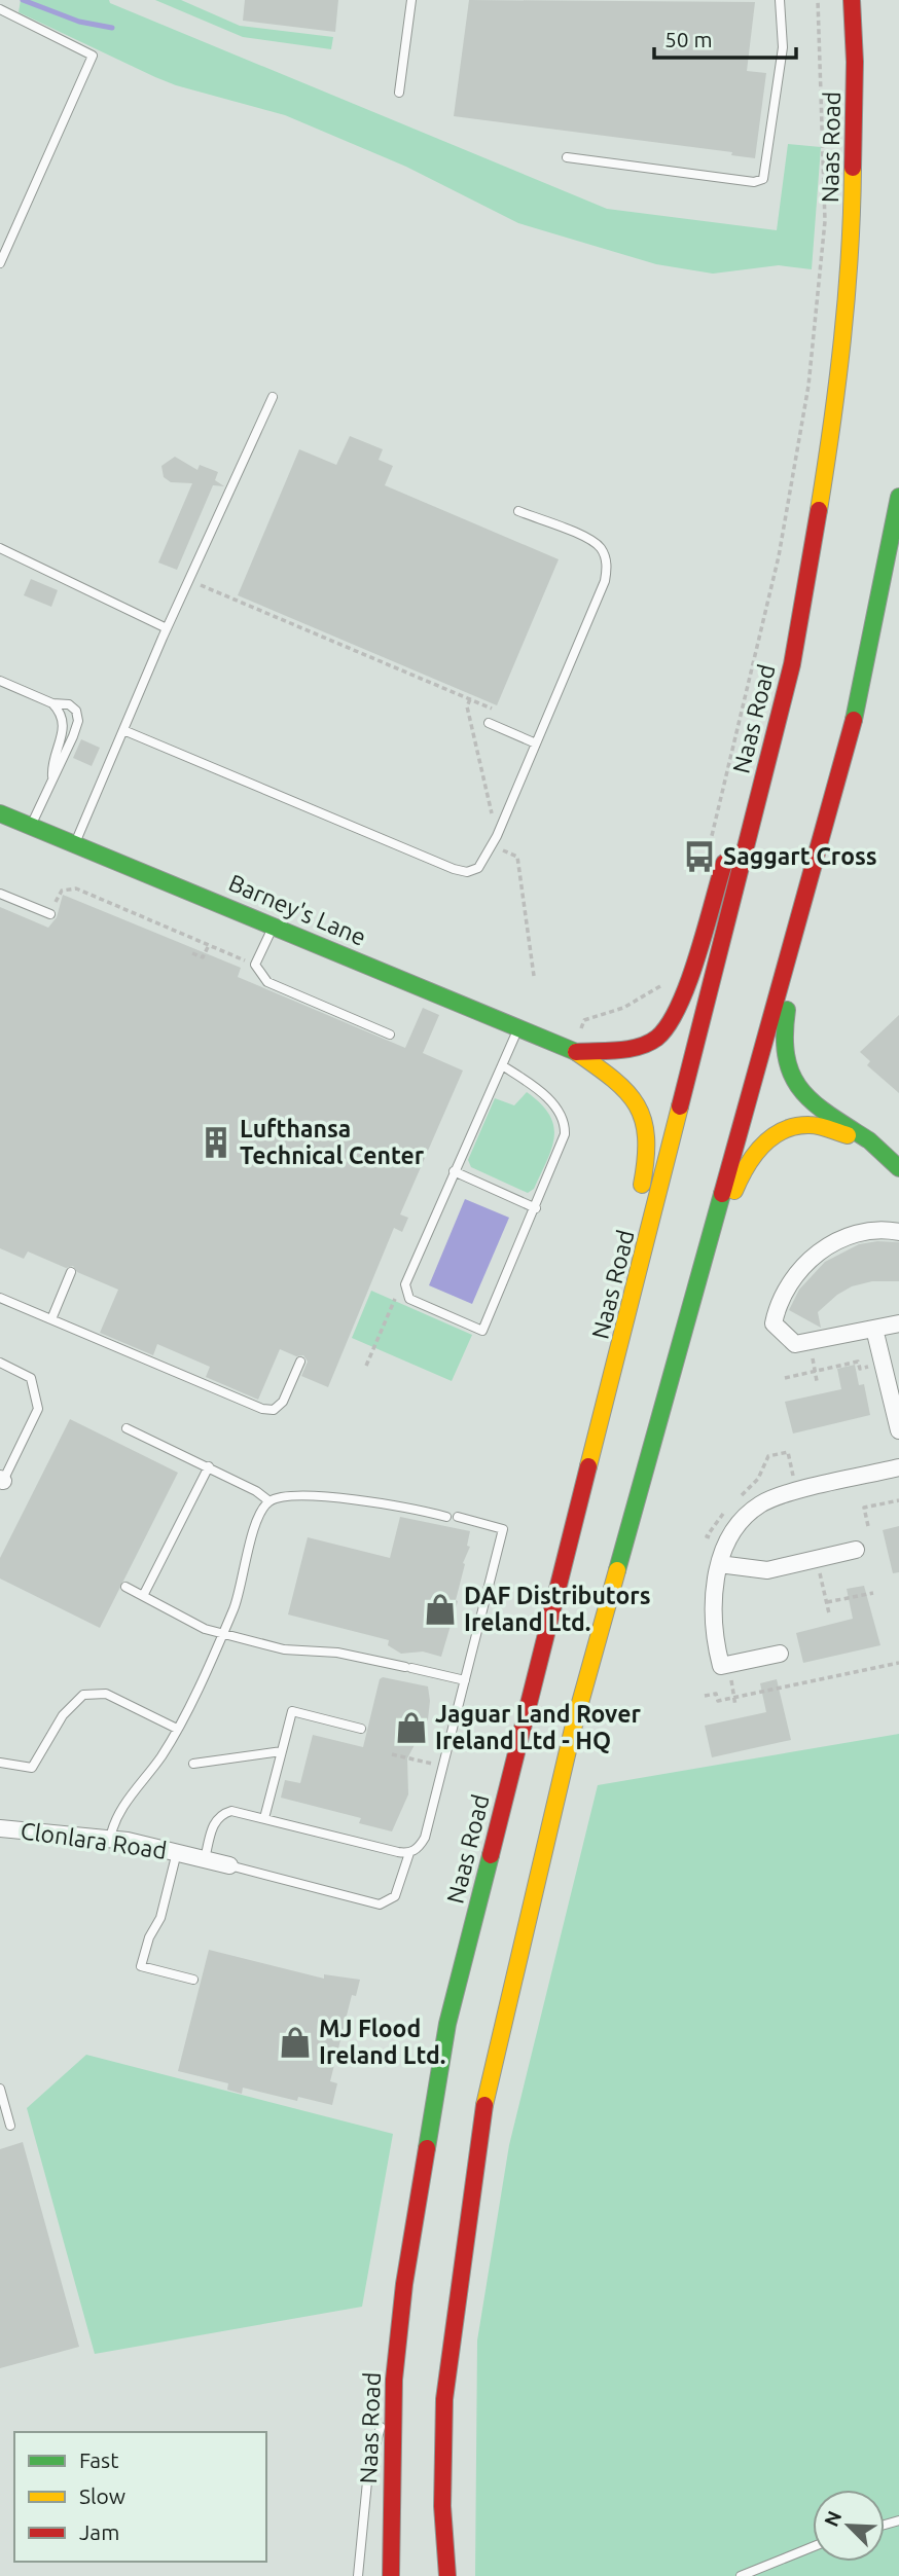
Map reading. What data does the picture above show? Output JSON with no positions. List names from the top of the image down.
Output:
{
  "streets": {
    "main road": ["Naas Road", "Barney's Lane"],
    "street": ["Clonlara Road"]
  },
  "places": {
    "bus stop": ["Saggart Cross"],
    "building": ["Lufthansa Technical Center"],
    "shop": ["DAF Distributors Ireland Ltd.", "Jaguar Land Rover Ireland Ltd - HQ", "MJ Flood Ireland Ltd."]
  },
  "legend": ["Fast", "Slow", "Jam"],
  "scale_bar": "50 m",
  "north": "top left"
}
